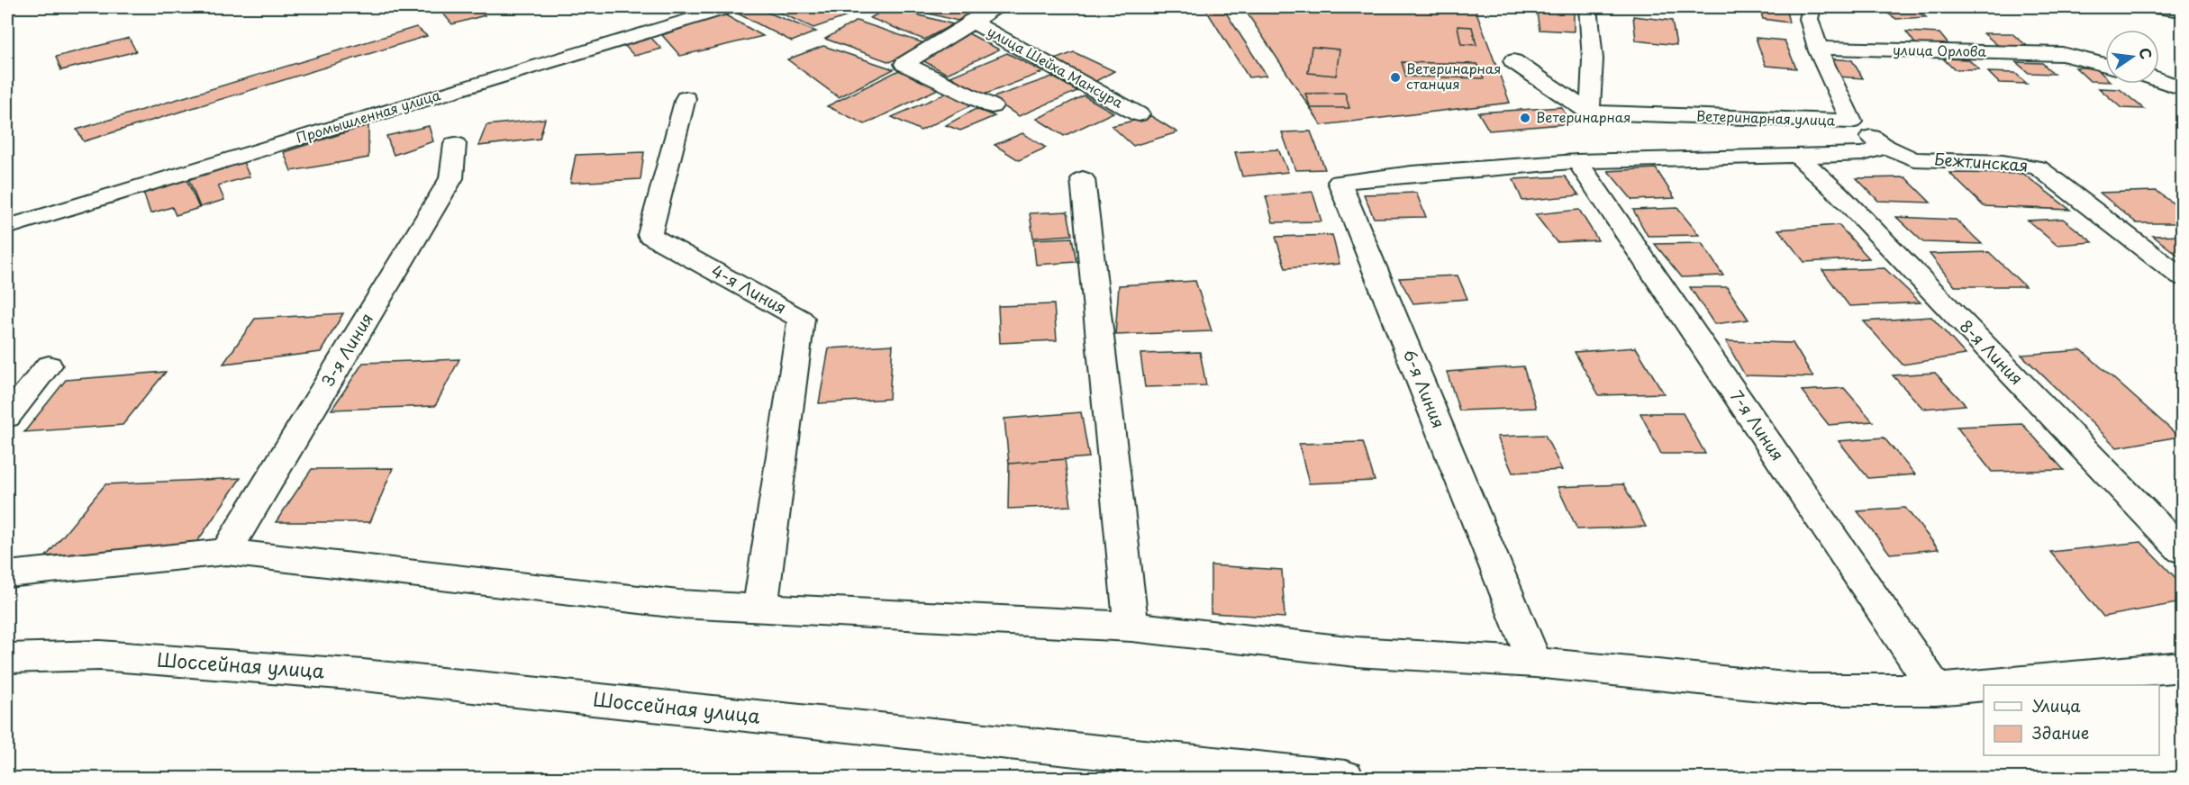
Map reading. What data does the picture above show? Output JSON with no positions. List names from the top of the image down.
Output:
{
  "streets": {
    "street": [
      "улица Орлова",
      "улица Шейха Мансура",
      "Промышленная улица",
      "Ветеринарная улица",
      "Бежтинская",
      "4-я Линия",
      "3-я Линия",
      "8-я Линия",
      "6-я Линия",
      "7-я Линия",
      "Шоссейная улица"
    ]
  },
  "crossings": [
    ["улица Орлова", "Ветеринарная улица"],
    ["Ветеринарная улица", "Бежтинская"],
    ["6-я Линия", "7-я Линия"]
  ],
  "places": ["Ветеринарная станция", "Ветеринарная"],
  "legend": ["Улица", "Здание"],
  "north": "right"
}
